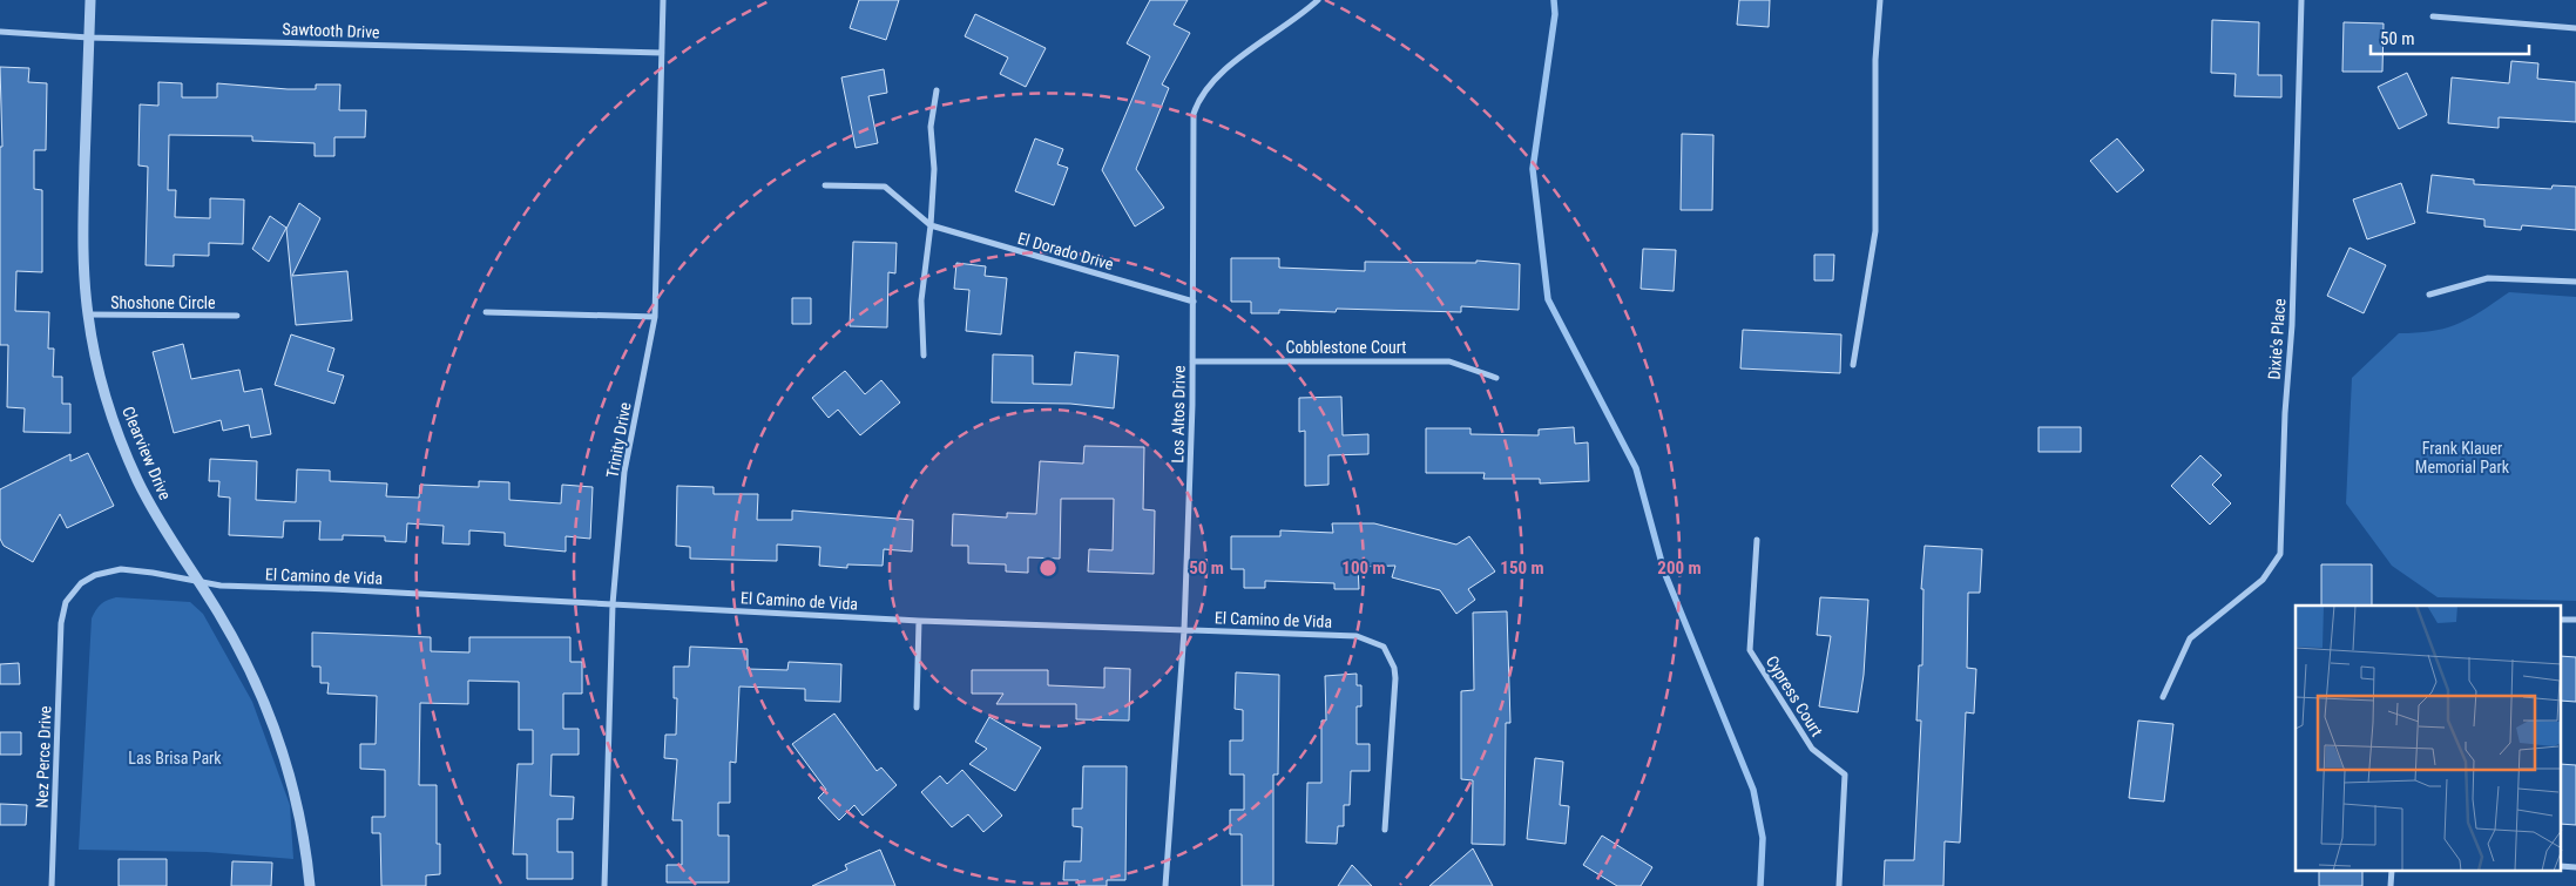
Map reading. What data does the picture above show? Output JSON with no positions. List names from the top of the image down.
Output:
{
  "streets": {
    "street": [
      "Sawtooth Drive",
      "El Dorado Drive",
      "Shoshone Circle",
      "Dixie's Place",
      "Cobblestone Court",
      "Los Altos Drive",
      "Trinity Drive",
      "Clearview Drive",
      "El Camino de Vida",
      "Cypress Court",
      "Nez Perce Drive"
    ]
  },
  "crossings": [
    ["Sawtooth Drive", "Trinity Drive"],
    ["Sawtooth Drive", "Clearview Drive"],
    ["El Dorado Drive", "Los Altos Drive"],
    ["Shoshone Circle", "Clearview Drive"],
    ["Cobblestone Court", "Los Altos Drive"],
    ["Los Altos Drive", "El Camino de Vida"],
    ["Trinity Drive", "El Camino de Vida"],
    ["Clearview Drive", "El Camino de Vida"],
    ["El Camino de Vida", "Nez Perce Drive"]
  ],
  "parks": ["Frank Klauer Memorial Park", "Las Brisa Park"],
  "scale_bar": "50 m",
  "rings": [
    "50 m",
    "100 m",
    "150 m",
    "200 m"
  ]
}
